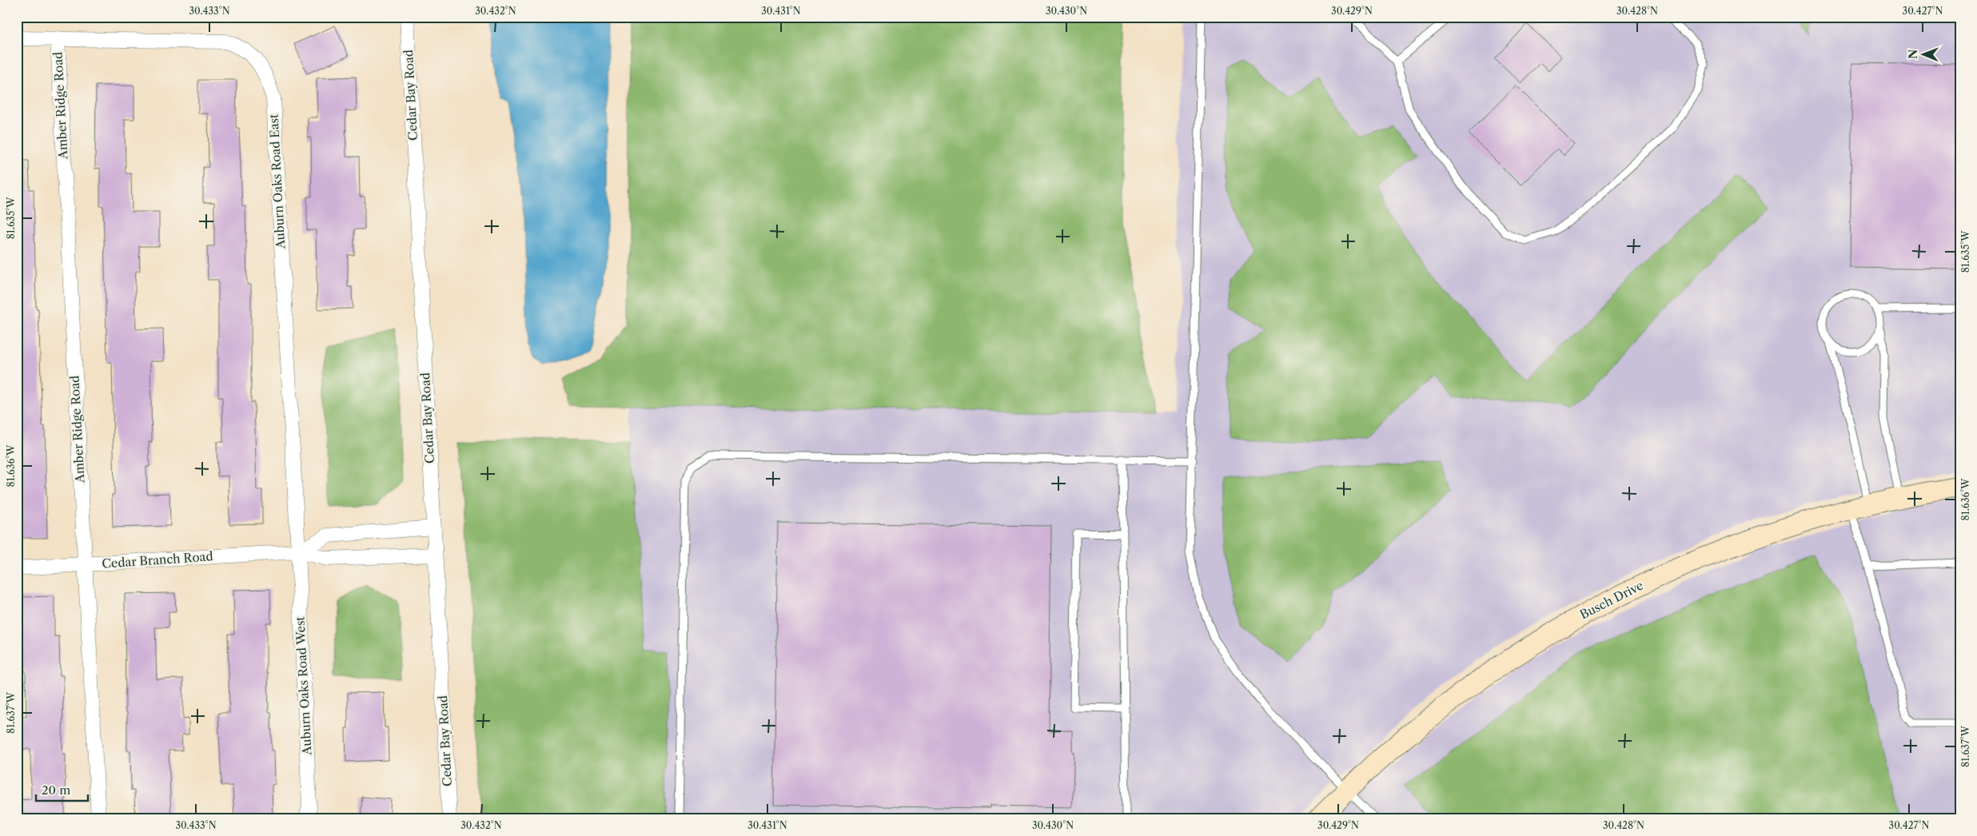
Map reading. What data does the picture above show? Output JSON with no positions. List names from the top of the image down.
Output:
{
  "streets": {
    "street": [
      "Cedar Bay Road",
      "Amber Ridge Road",
      "Auburn Oaks Road East",
      "Cedar Branch Road",
      "Busch Drive",
      "Auburn Oaks Road West"
    ]
  },
  "crossings": [
    ["Cedar Bay Road", "Cedar Branch Road"],
    ["Amber Ridge Road", "Auburn Oaks Road East"],
    ["Amber Ridge Road", "Cedar Branch Road"],
    ["Auburn Oaks Road East", "Cedar Branch Road"],
    ["Auburn Oaks Road East", "Auburn Oaks Road West"],
    ["Cedar Branch Road", "Auburn Oaks Road West"]
  ],
  "scale_bar": "20 m",
  "north": "left",
  "coordinates": [
    "30.433°N",
    "30.432°N",
    "30.431°N",
    "30.430°N",
    "30.429°N",
    "30.428°N",
    "30.427°N",
    "81.635°W",
    "81.636°W",
    "81.637°W"
  ]
}
